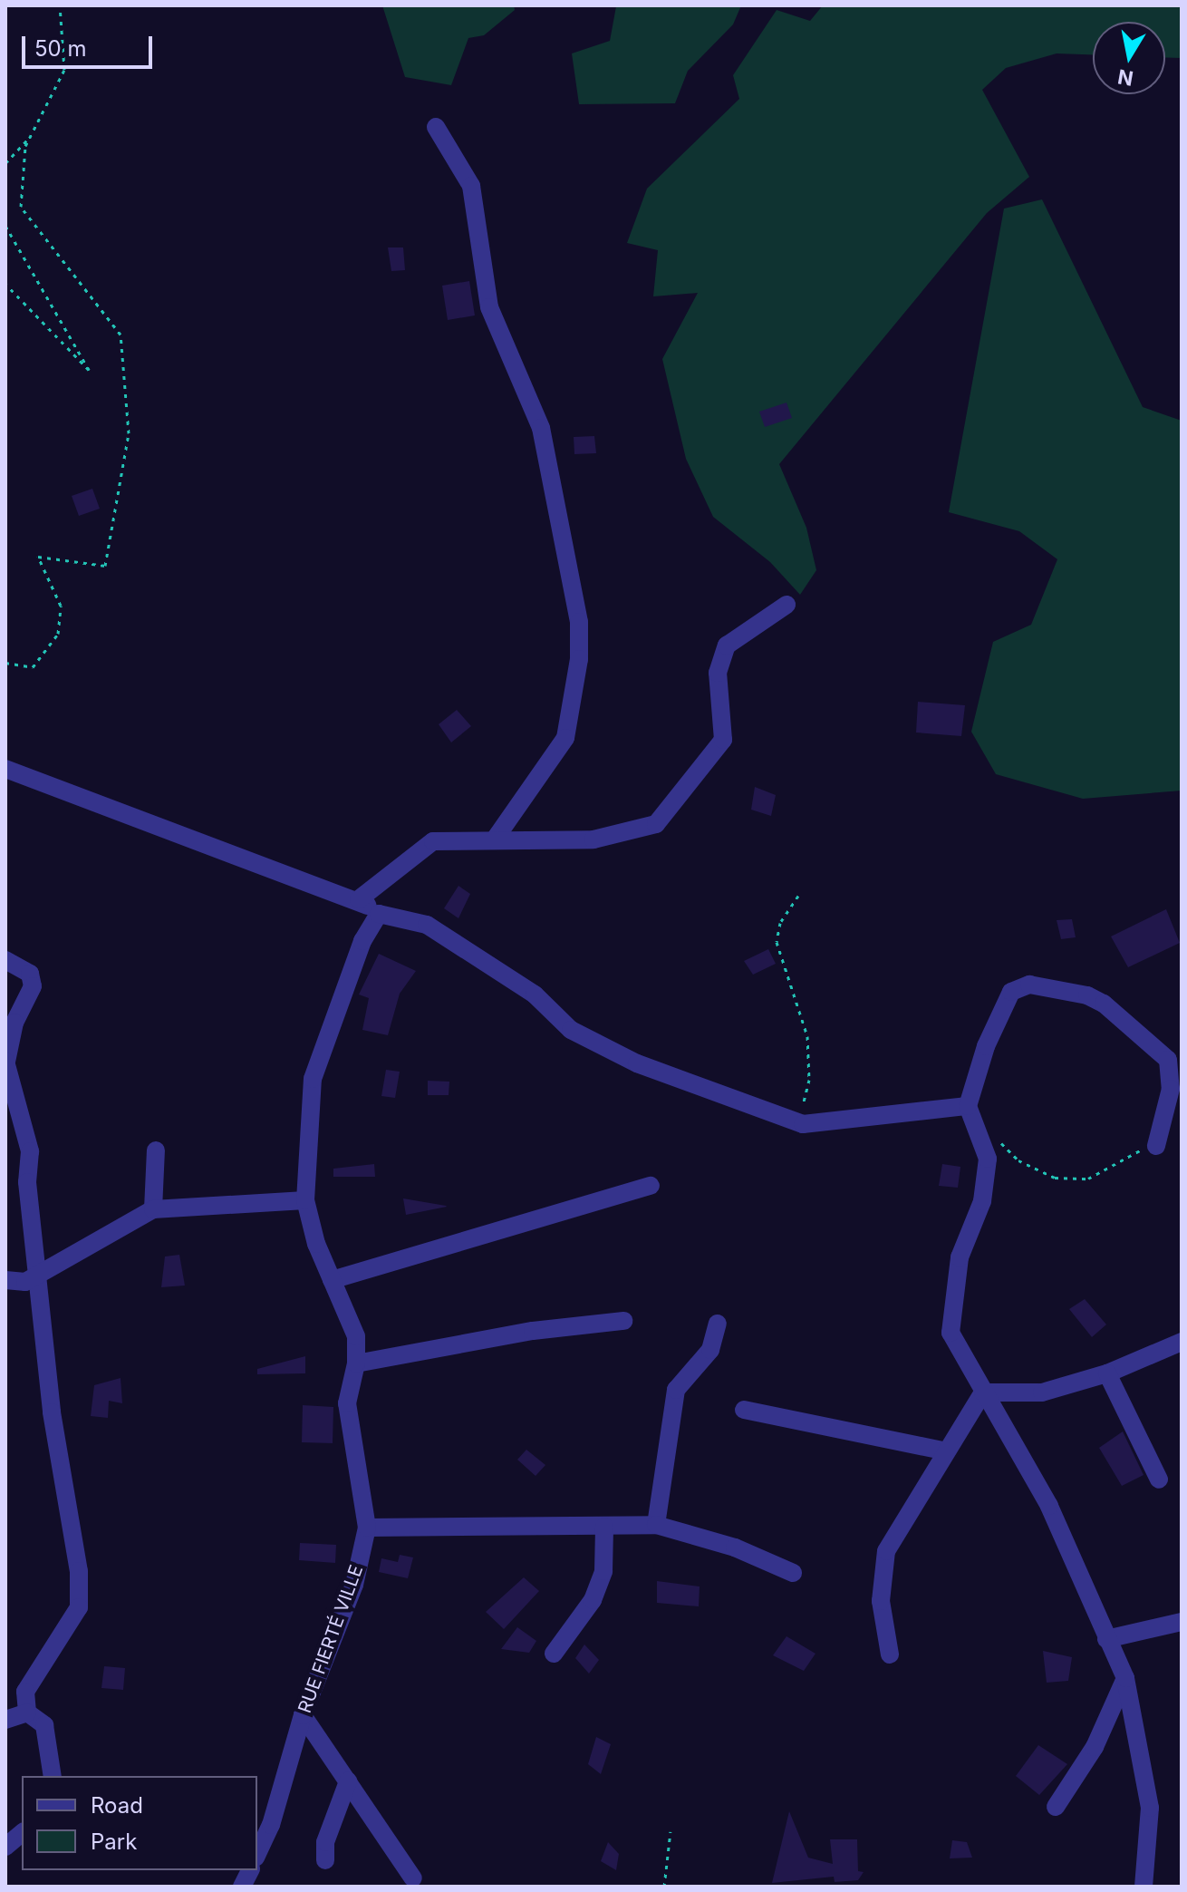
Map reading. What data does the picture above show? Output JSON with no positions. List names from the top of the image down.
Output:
{
  "streets": {
    "street": ["RUE FIERTÉ VILLE"]
  },
  "legend": ["Road", "Park"],
  "scale_bar": "50 m",
  "north": "bottom"
}
